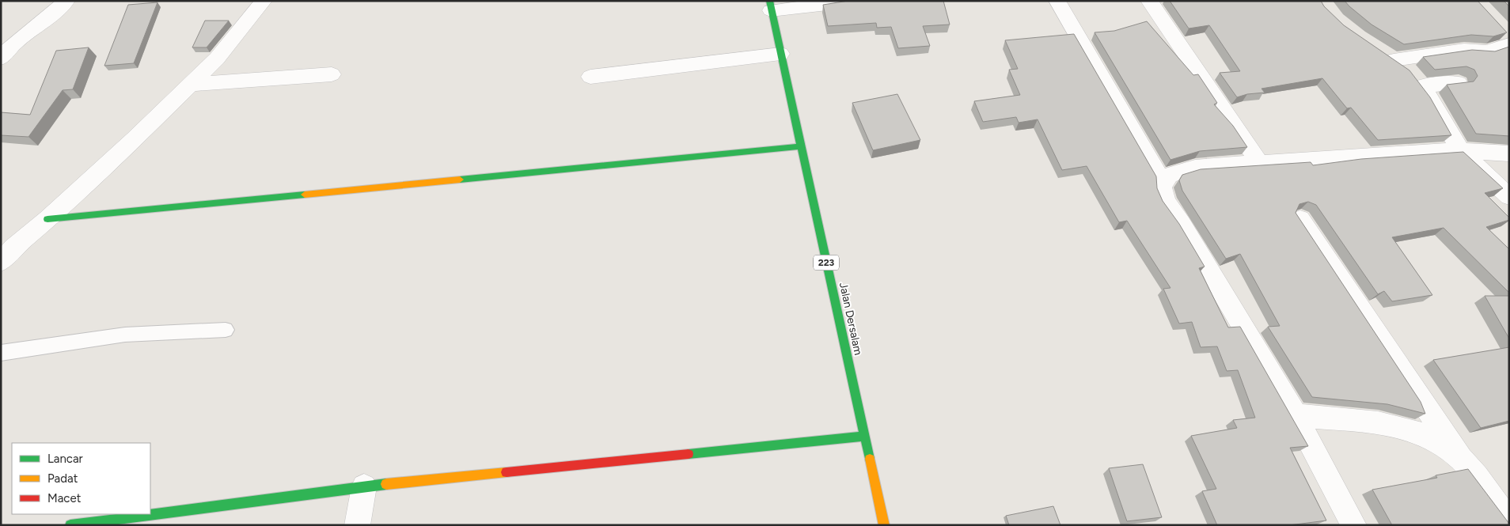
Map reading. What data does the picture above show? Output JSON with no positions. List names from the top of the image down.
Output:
{
  "streets": {
    "street": ["223", "Jalan Dersalam"]
  },
  "legend": ["Lancar", "Padat", "Macet"]
}
